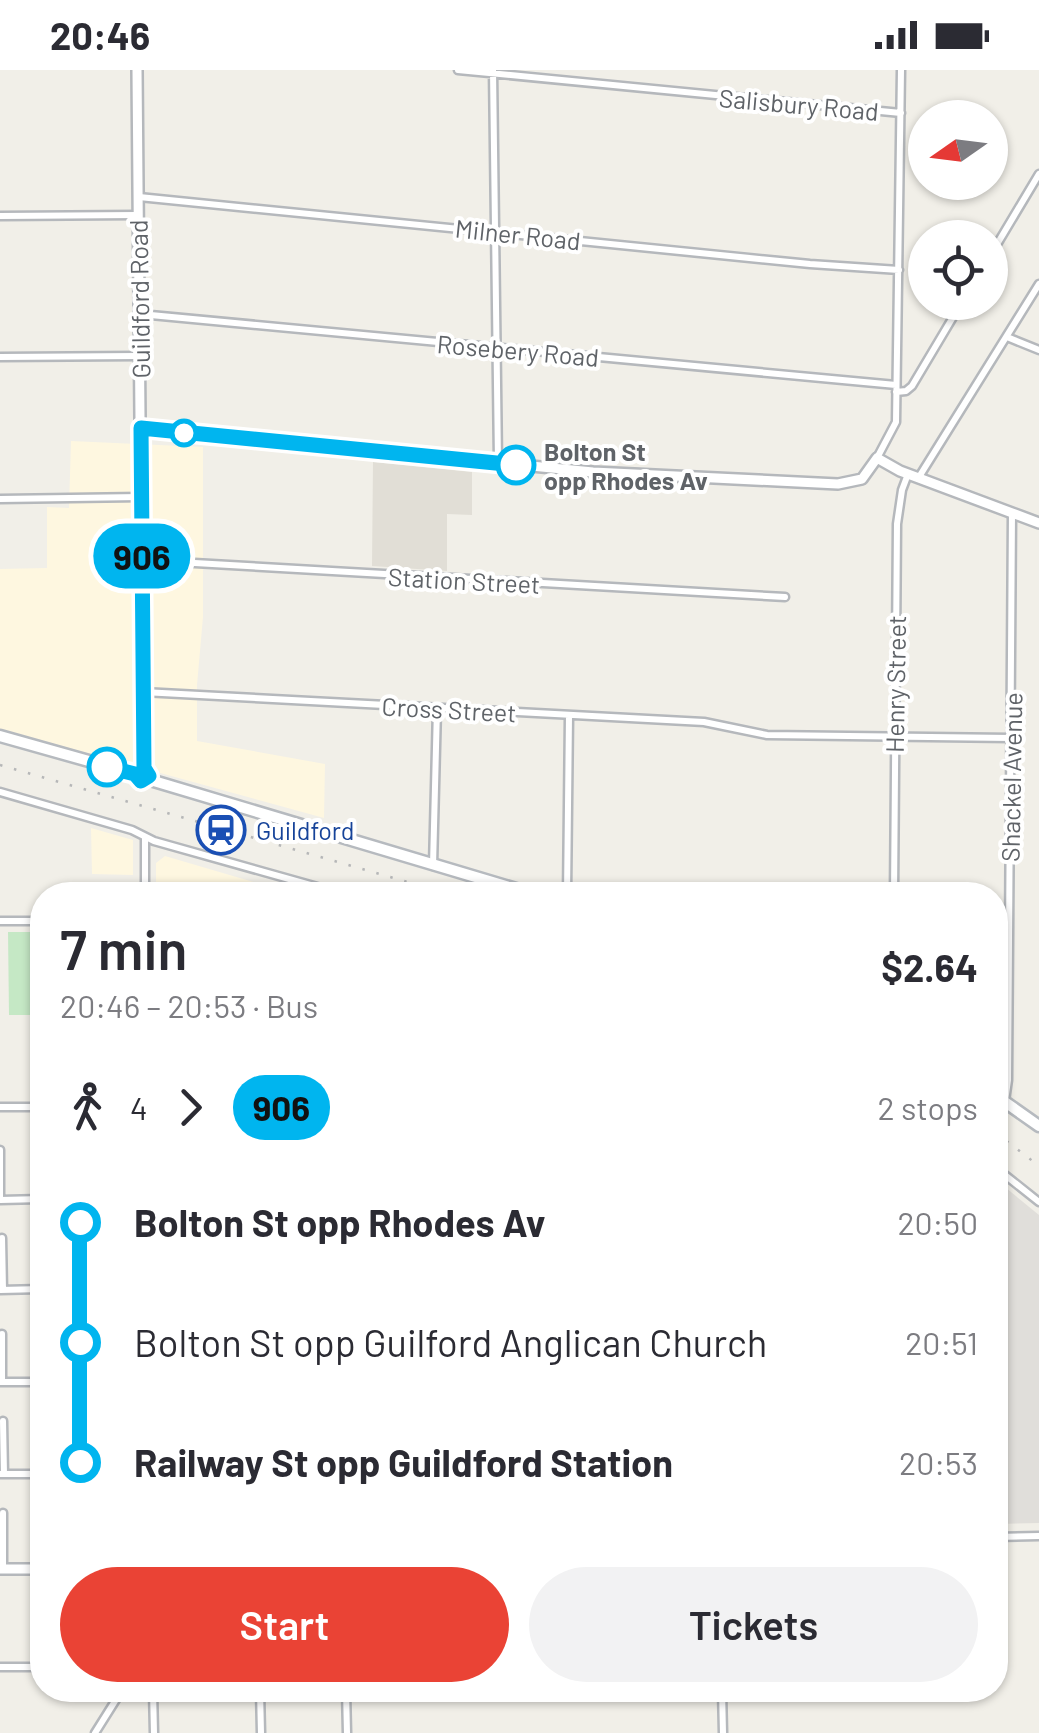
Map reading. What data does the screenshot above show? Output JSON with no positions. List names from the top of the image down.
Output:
{
  "streets": {
    "street": [
      "Salisbury Road",
      "Milner Road",
      "Guildford Road",
      "Rosebery Road",
      "Station Street",
      "Henry Street",
      "Cross Street",
      "Shackel Avenue"
    ]
  },
  "crossings": [
    ["Milner Road", "Guildford Road"],
    ["Guildford Road", "Rosebery Road"],
    ["Guildford Road", "Station Street"],
    ["Guildford Road", "Cross Street"],
    ["Henry Street", "Cross Street"],
    ["Cross Street", "Shackel Avenue"]
  ],
  "places": {
    "other": ["Bolton St opp Rhodes Av"],
    "station": ["Guildford"]
  },
  "lines": ["bus line 906"],
  "north": "left",
  "page": {
    "status": "20:46",
    "on_map": "906",
    "heading": ["7 min", "20:46 – 20:53 · Bus", "$2.64"],
    "legs": ["4", "906", "2 stops"],
    "list": [
      {
        "name": "Bolton St opp Rhodes Av",
        "value": "20:50"
      },
      {
        "name": "Bolton St opp Guilford Anglican Church",
        "value": "20:51"
      },
      {
        "name": "Railway St opp Guildford Station",
        "value": "20:53"
      }
    ],
    "buttons": ["Start", "Tickets"]
  }
}
